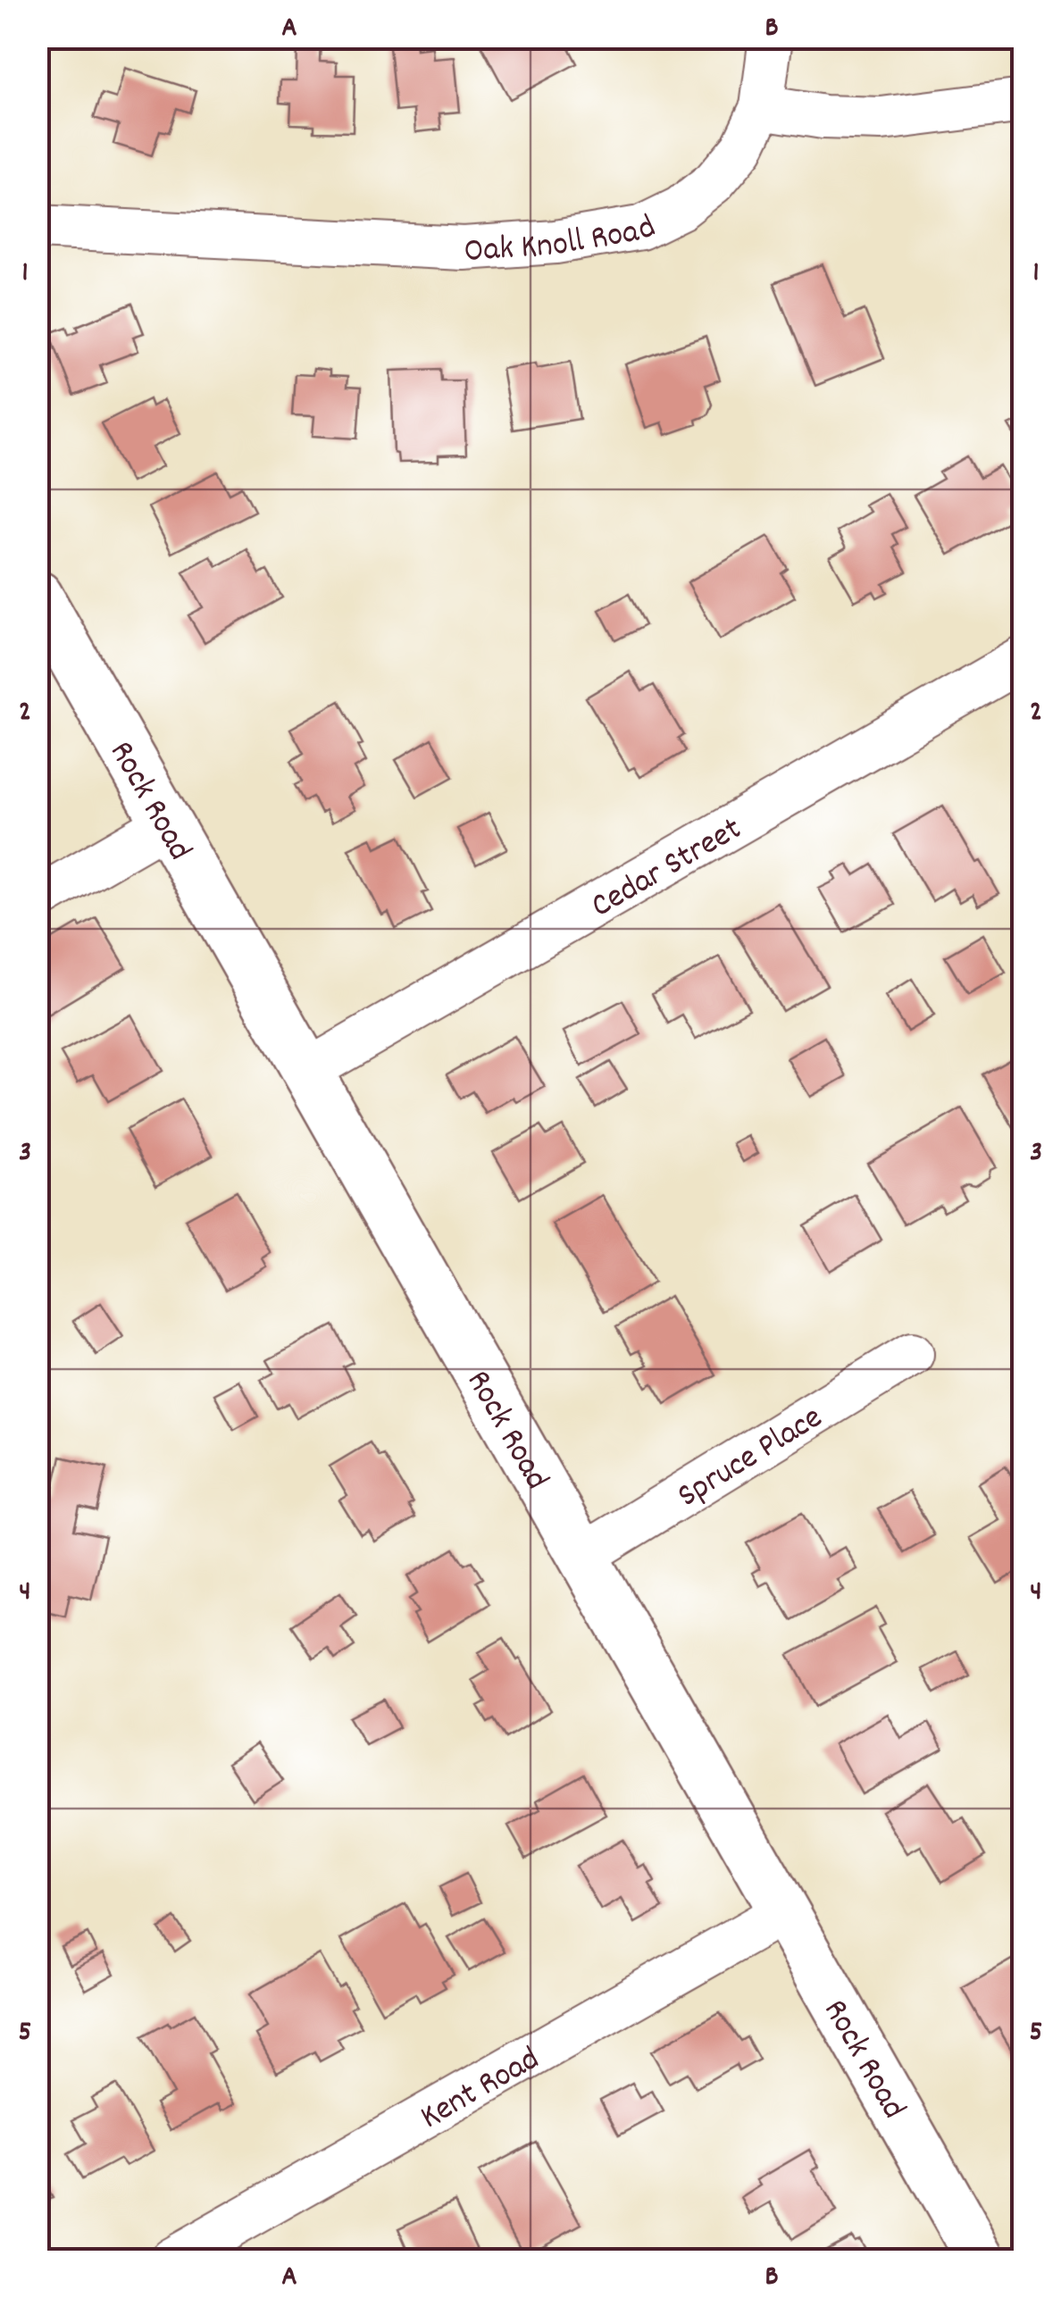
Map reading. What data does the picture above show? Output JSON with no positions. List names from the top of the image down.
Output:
{
  "streets": {
    "street": [
      "Oak Knoll Road",
      "Rock Road",
      "Cedar Street",
      "Spruce Place",
      "Kent Road"
    ]
  },
  "crossings": [
    ["Rock Road", "Cedar Street"],
    ["Rock Road", "Spruce Place"],
    ["Rock Road", "Kent Road"]
  ],
  "grid": {
    "columns": ["A", "B"],
    "rows": [
      "1",
      "2",
      "3",
      "4",
      "5"
    ]
  }
}
